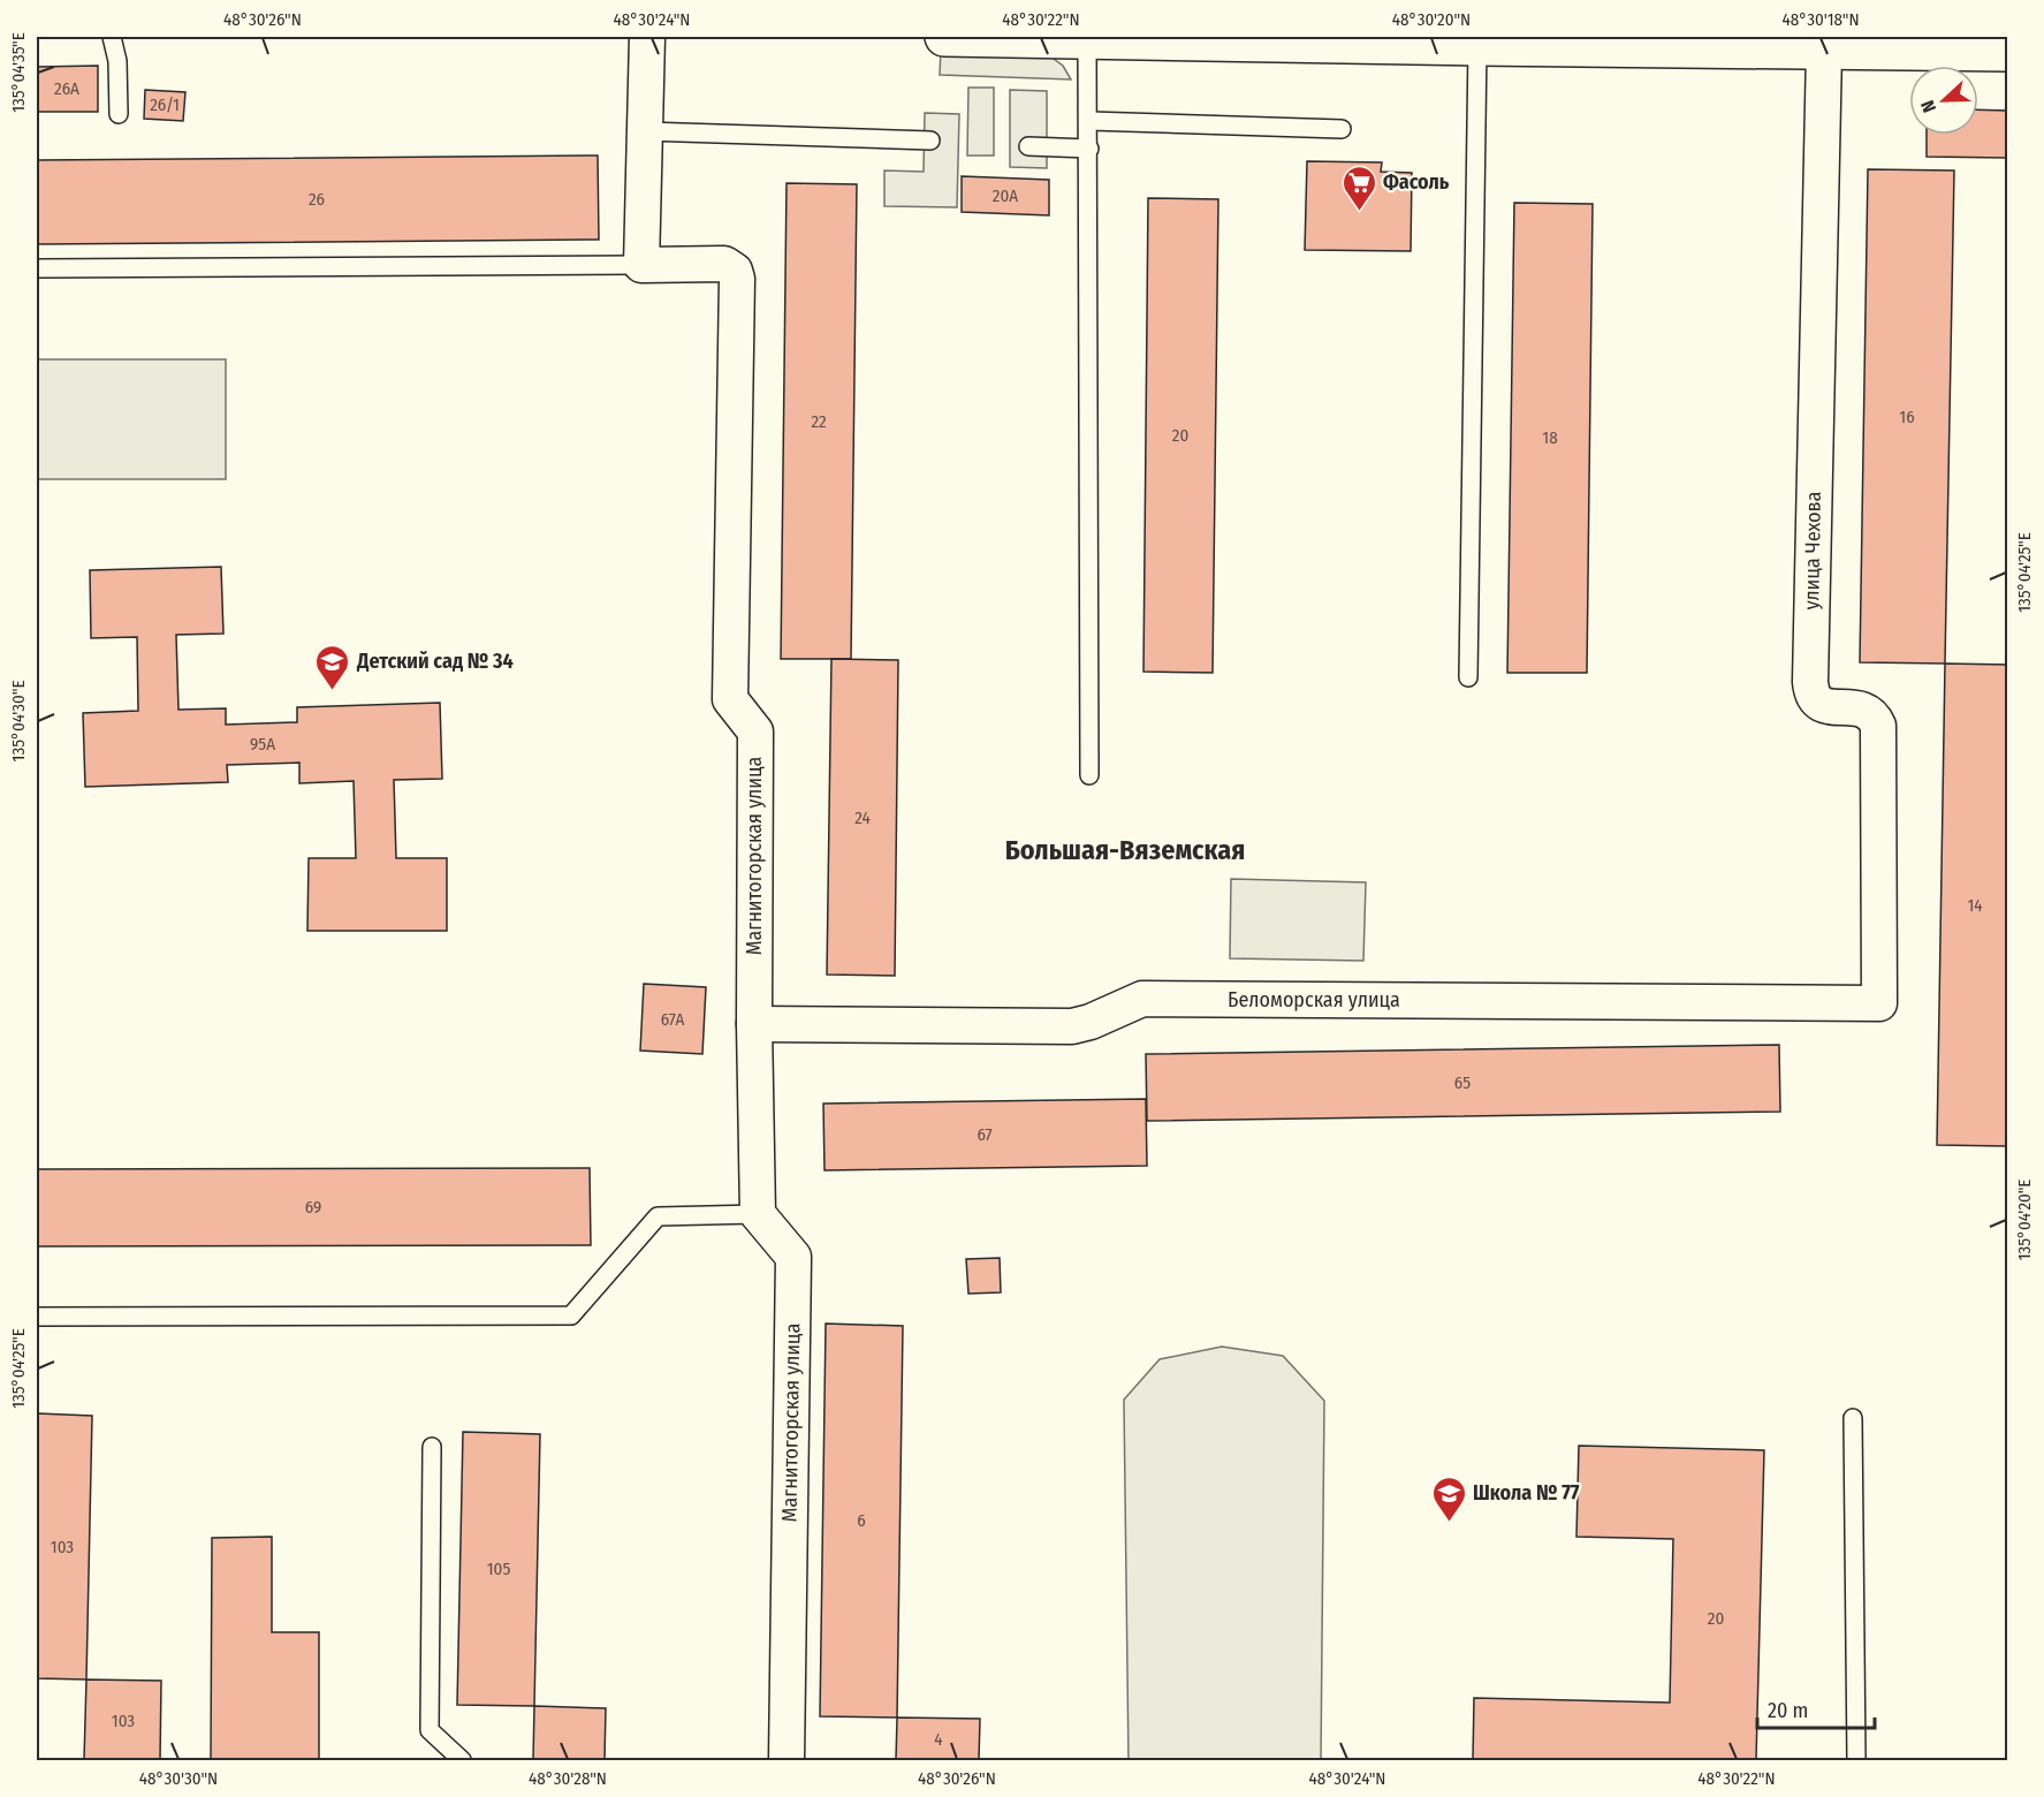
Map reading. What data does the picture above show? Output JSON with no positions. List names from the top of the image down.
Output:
{
  "streets": {
    "street": ["улица Чехова", "Магнитогорская улица", "Беломорская улица"]
  },
  "crossings": [
    ["улица Чехова", "Беломорская улица"],
    ["Магнитогорская улица", "Беломорская улица"]
  ],
  "districts": ["Большая-Вяземская"],
  "places": {
    "supermarket": ["Фасоль"],
    "school or university": ["Детский сад № 34", "Школа № 77"]
  },
  "house_numbers": [
    "26А",
    "26/1",
    "20А",
    "26",
    "16",
    "22",
    "20",
    "18",
    "95А",
    "24",
    "14",
    "67А",
    "65",
    "67",
    "69",
    "6",
    "103",
    "105",
    "20",
    "103",
    "4"
  ],
  "scale_bar": "20 m",
  "north": "left",
  "coordinates": [
    "48°30'26\"N",
    "48°30'24\"N",
    "48°30'22\"N",
    "48°30'20\"N",
    "48°30'18\"N",
    "135°04'35\"E",
    "135°04'25\"E",
    "135°04'30\"E",
    "135°04'20\"E",
    "48°30'30\"N",
    "48°30'28\"N"
  ]
}
